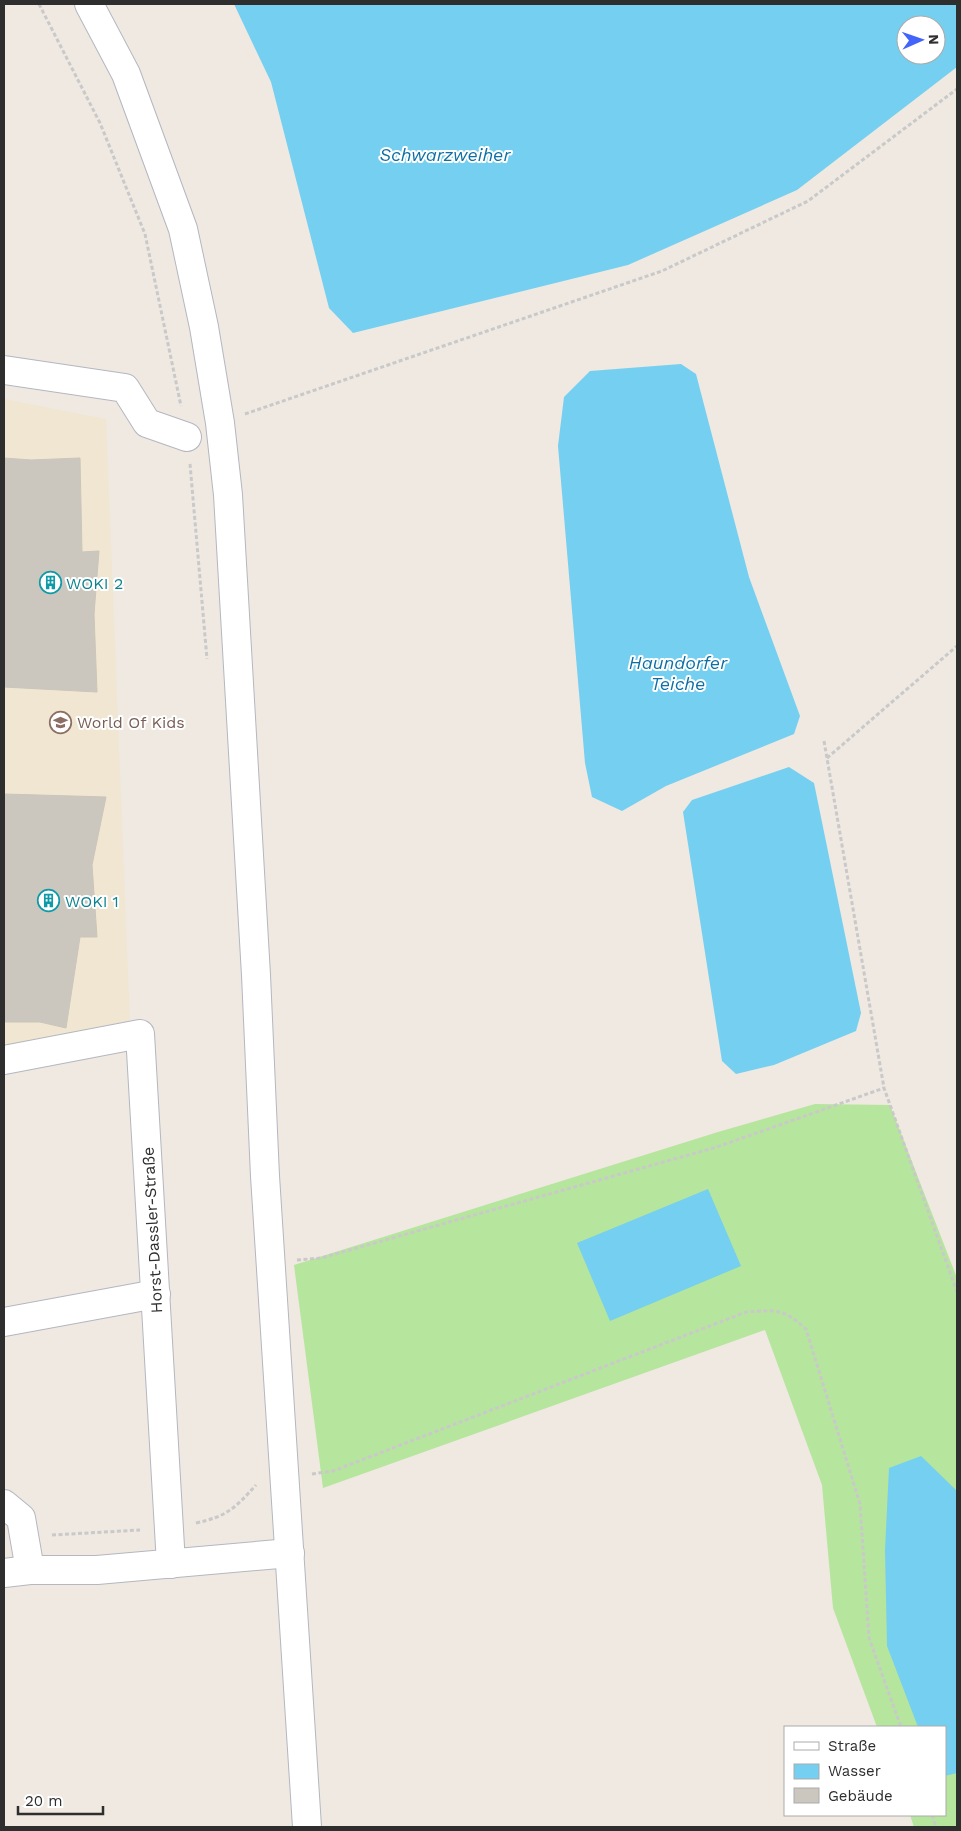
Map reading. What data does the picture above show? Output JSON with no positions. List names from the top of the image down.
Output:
{
  "streets": {
    "street": ["Horst-Dassler-Straße"]
  },
  "water": ["Schwarzweiher", "Haundorfer Teiche"],
  "places": {
    "building": ["WOKI 2", "WOKI 1"],
    "school or university": ["World Of Kids"]
  },
  "legend": ["Straße", "Wasser", "Gebäude"],
  "scale_bar": "20 m",
  "north": "right"
}
